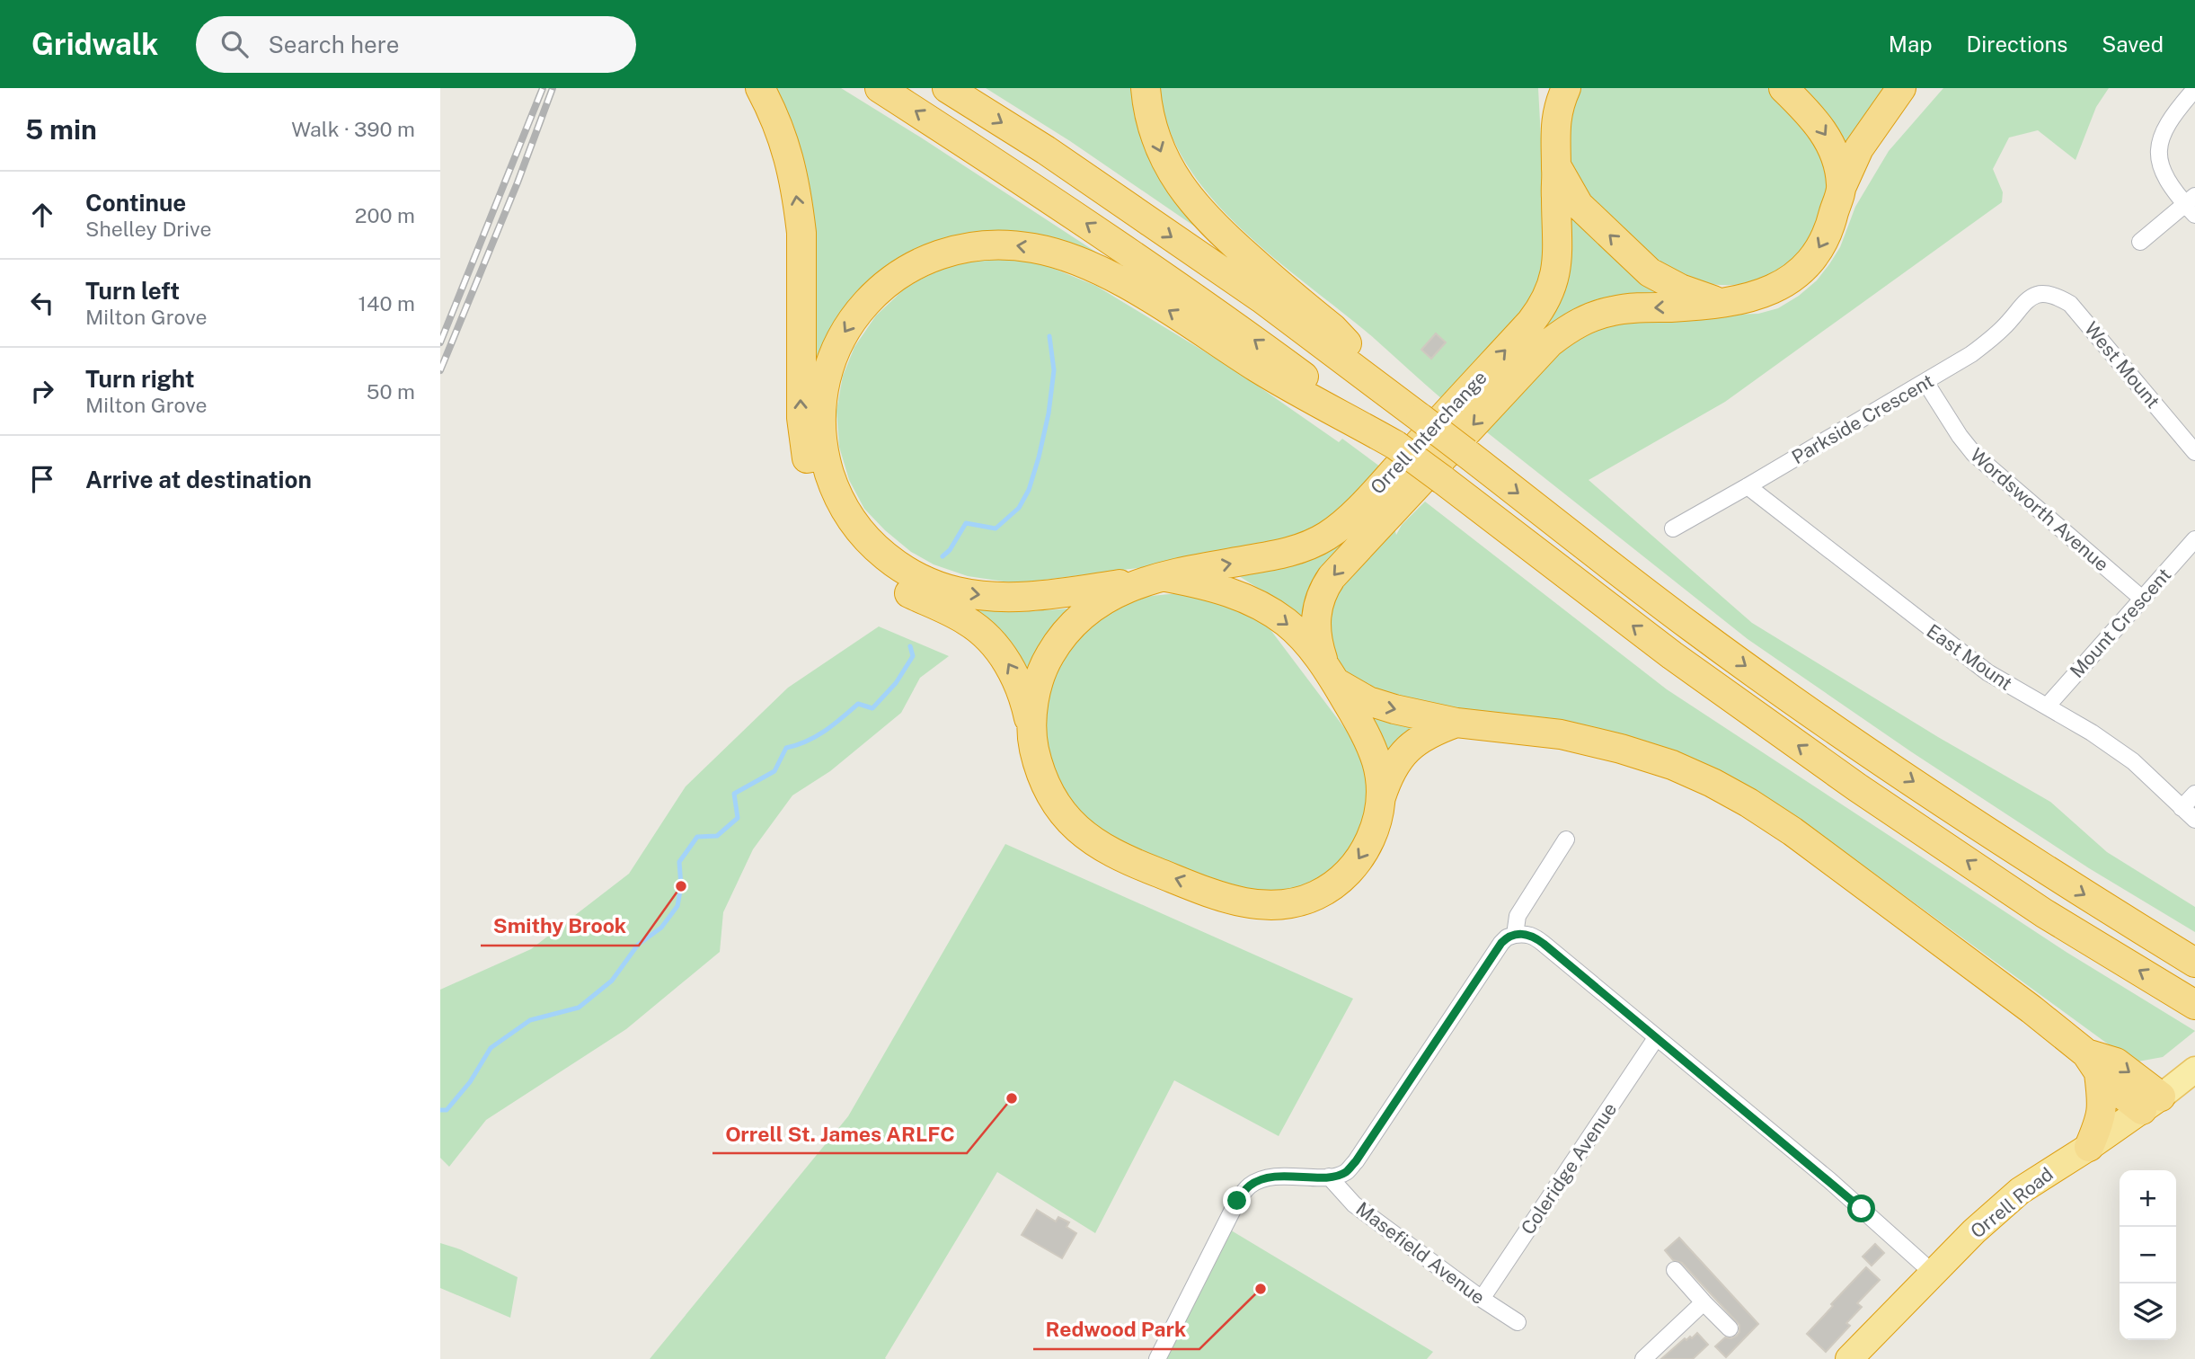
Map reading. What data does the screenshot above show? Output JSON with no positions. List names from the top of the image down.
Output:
{
  "streets": {
    "highway": ["Orrell Interchange", "Orrell Road"],
    "street": [
      "West Mount",
      "Parkside Crescent",
      "Wordsworth Avenue",
      "Mount Crescent",
      "East Mount",
      "Coleridge Avenue",
      "Masefield Avenue"
    ]
  },
  "crossings": [
    ["West Mount", "Parkside Crescent"],
    ["Parkside Crescent", "Wordsworth Avenue"],
    ["Parkside Crescent", "East Mount"],
    ["Wordsworth Avenue", "Mount Crescent"],
    ["Mount Crescent", "East Mount"],
    ["Coleridge Avenue", "Masefield Avenue"]
  ],
  "places": ["Smithy Brook", "Orrell St. James ARLFC", "Redwood Park"],
  "page": {
    "header": "Gridwalk",
    "search": "Search here",
    "nav": ["Map", "Directions", "Saved"],
    "heading": ["5 min", "Walk · 390 m"],
    "list": [
      ["Continue", "Shelley Drive", "200 m"],
      ["Turn left", "Milton Grove", "140 m"],
      ["Turn right", "Milton Grove", "50 m"],
      "Arrive at destination"
    ],
    "map_buttons": ["+", "−"]
  }
}
